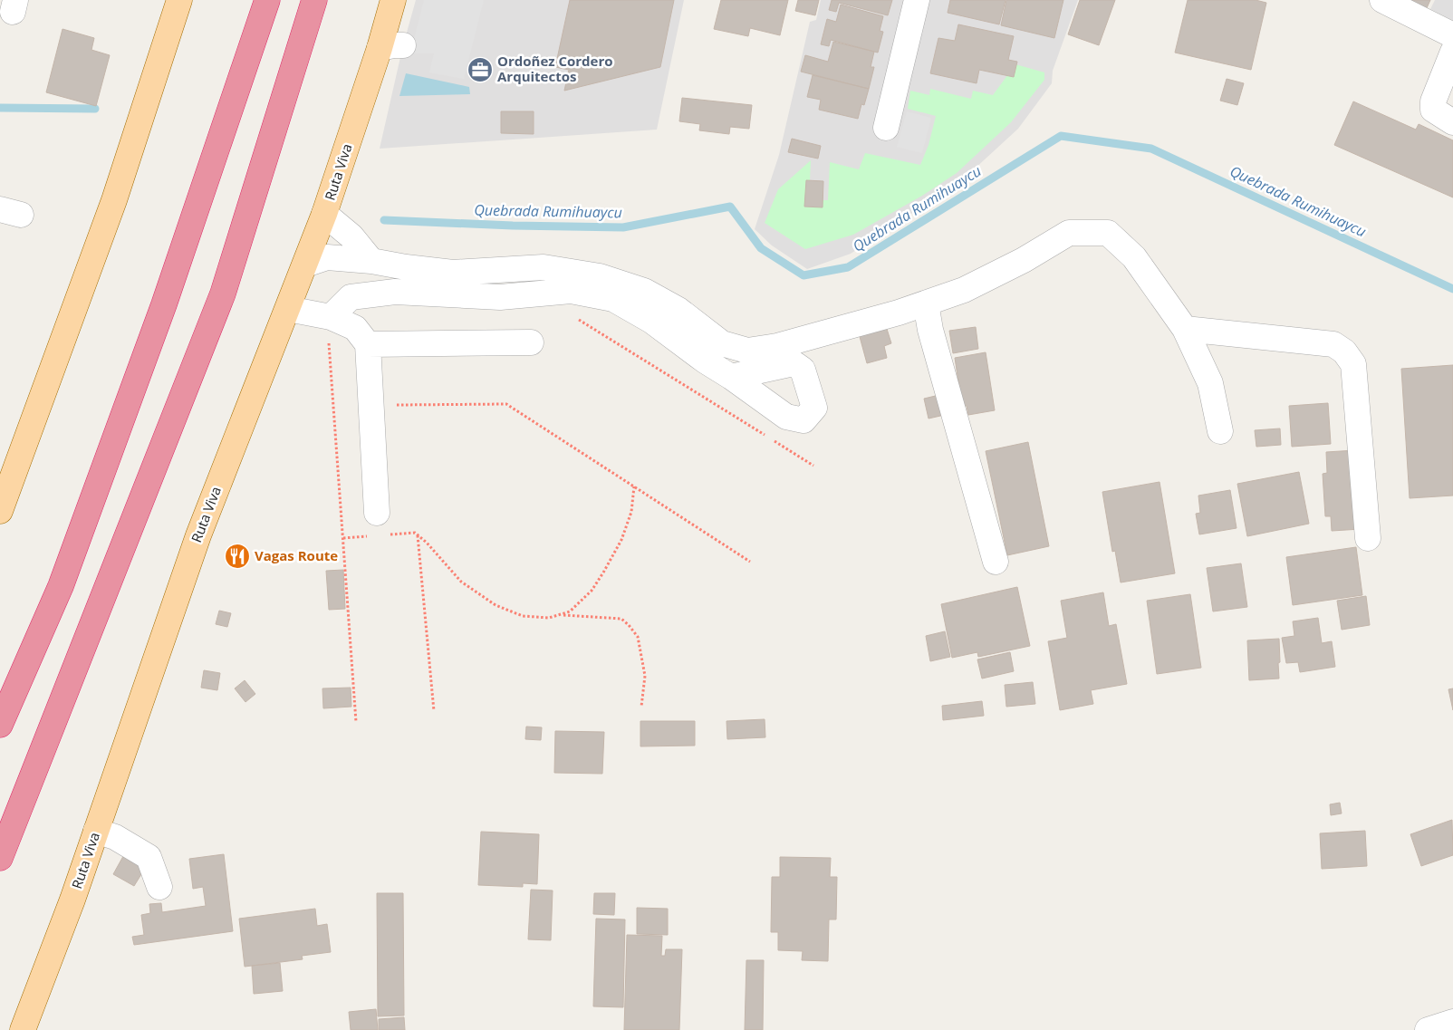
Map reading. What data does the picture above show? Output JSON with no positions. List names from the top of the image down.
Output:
{
  "streets": {
    "main road": ["Ruta Viva"]
  },
  "water": ["Quebrada Rumihuaycu"],
  "places": {
    "office": ["Ordoñez Cordero Arquitectos"],
    "restaurant": ["Vagas Route"]
  }
}
